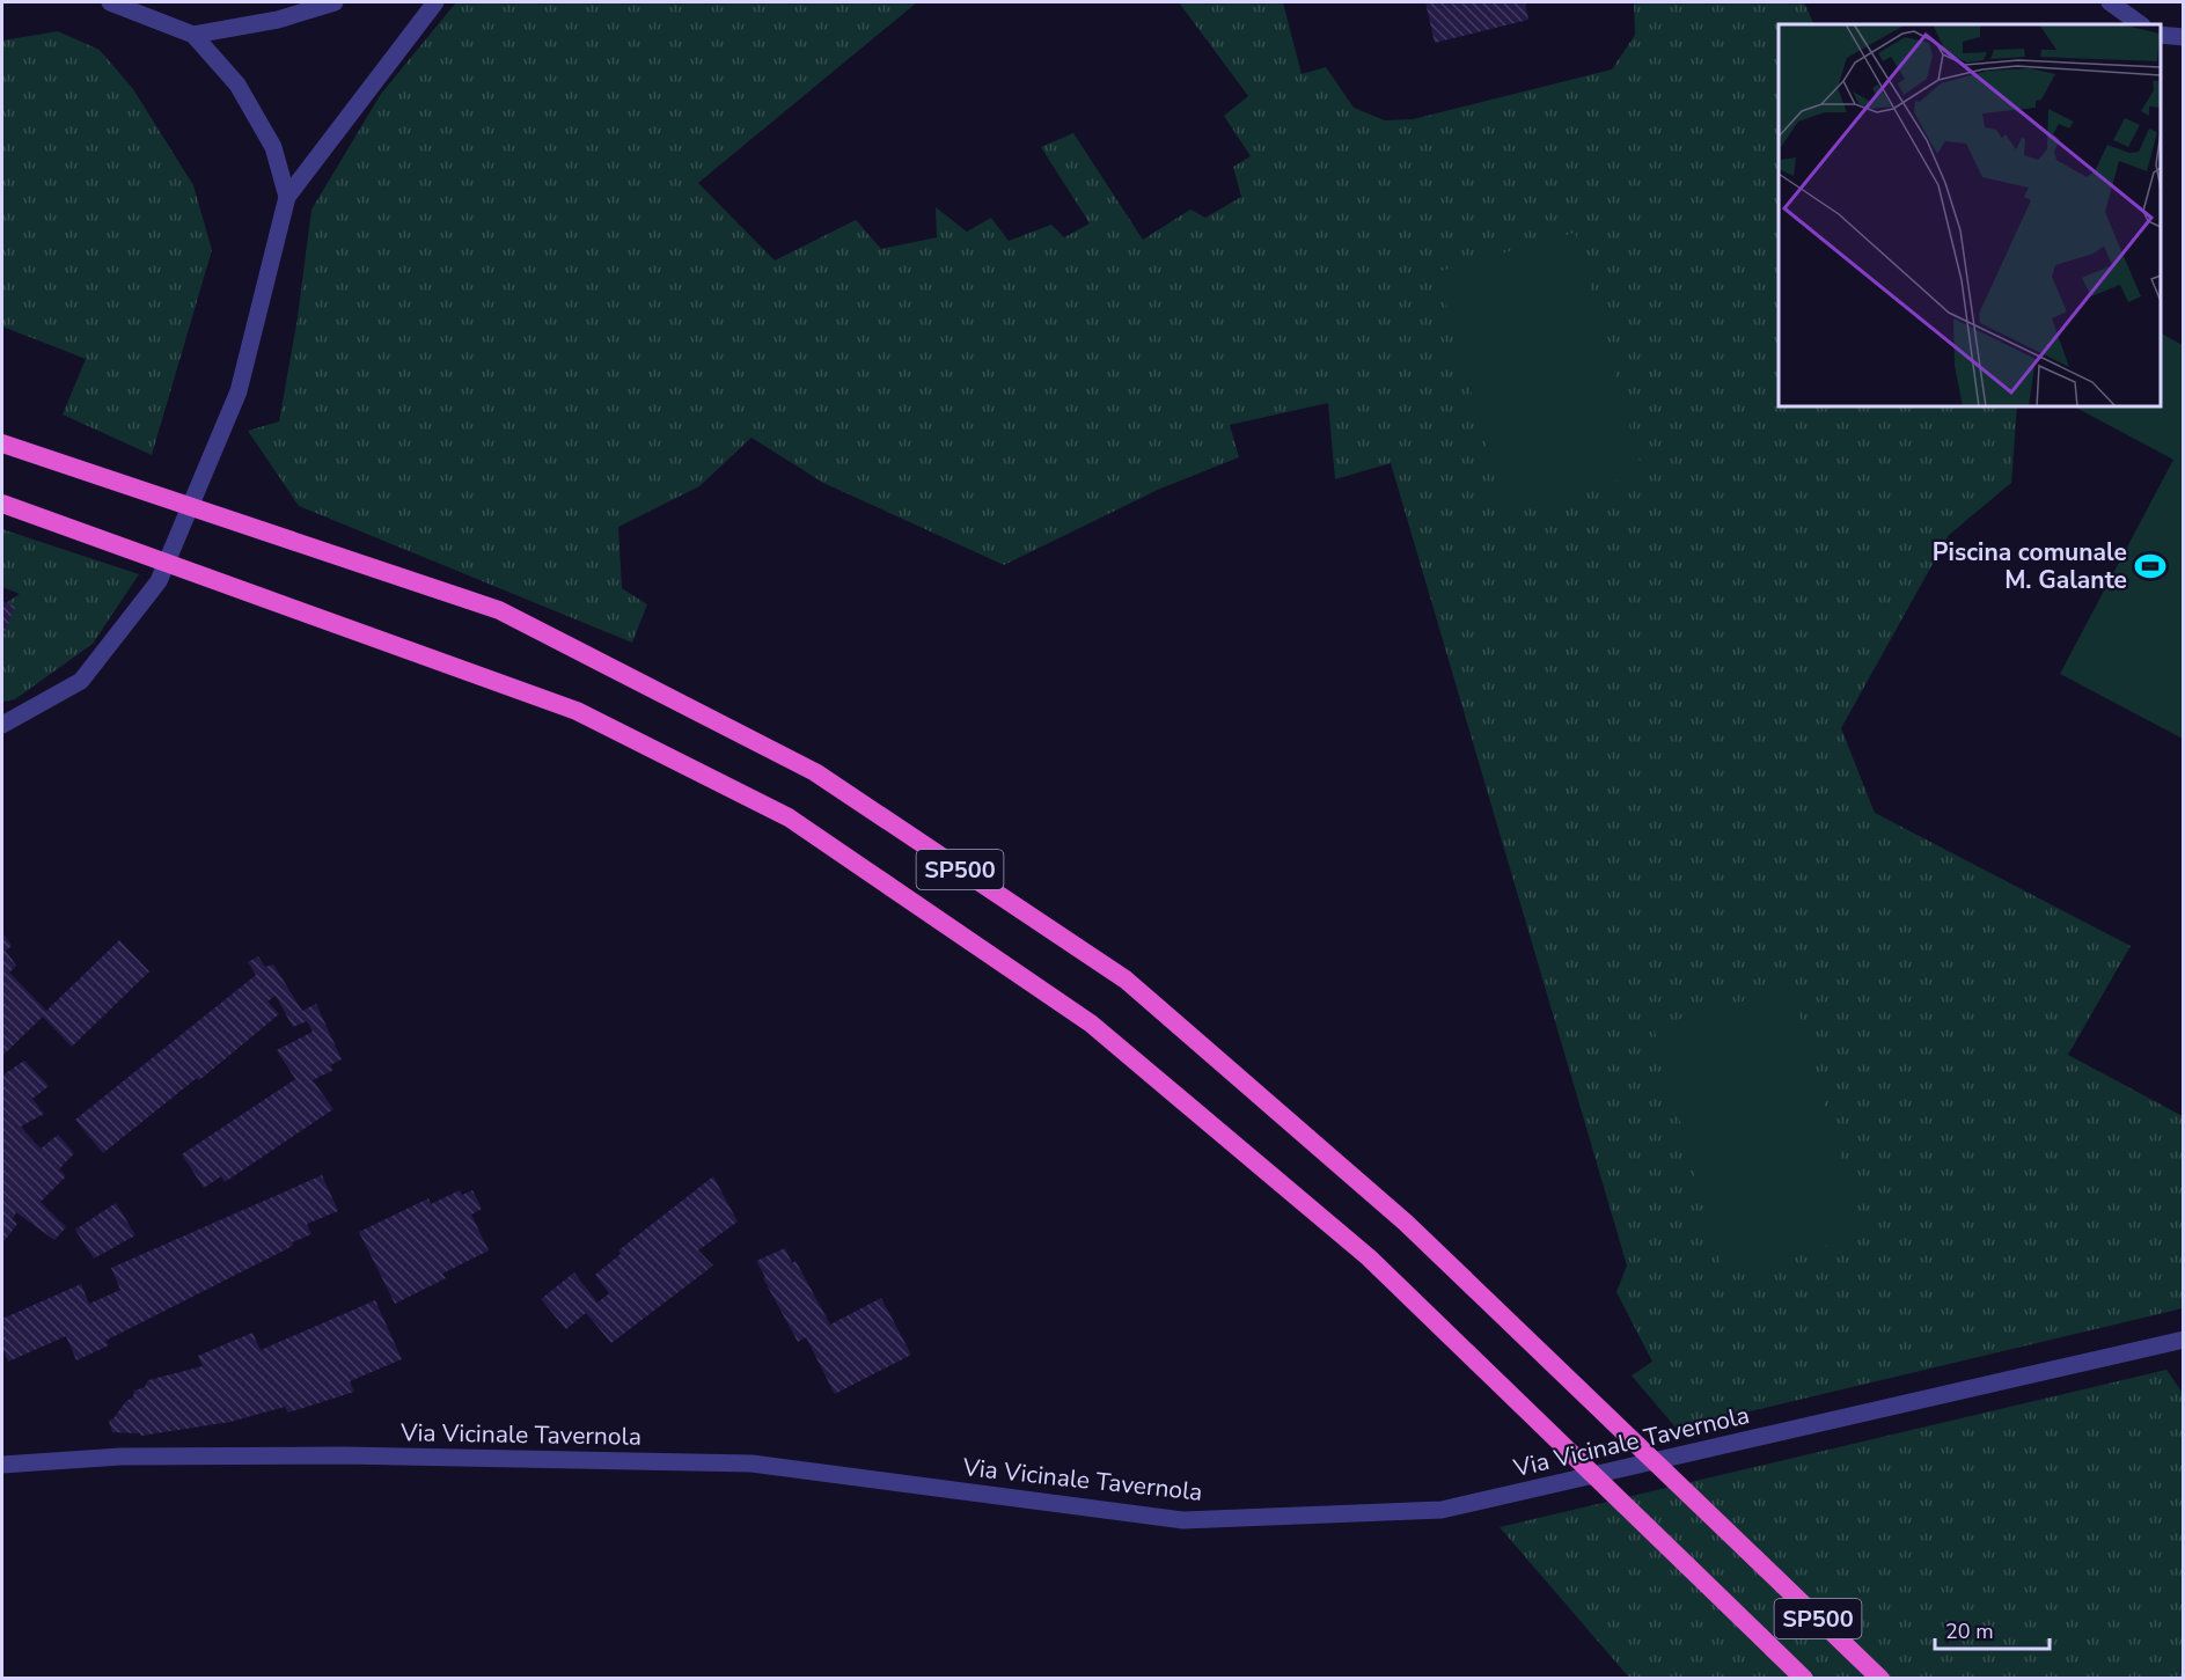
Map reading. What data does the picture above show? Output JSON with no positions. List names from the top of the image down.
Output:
{
  "streets": {
    "highway": ["SP500"],
    "street": ["Via Vicinale Tavernola"]
  },
  "places": {
    "sports": ["Piscina comunale M. Galante"]
  },
  "scale_bar": "20 m"
}
